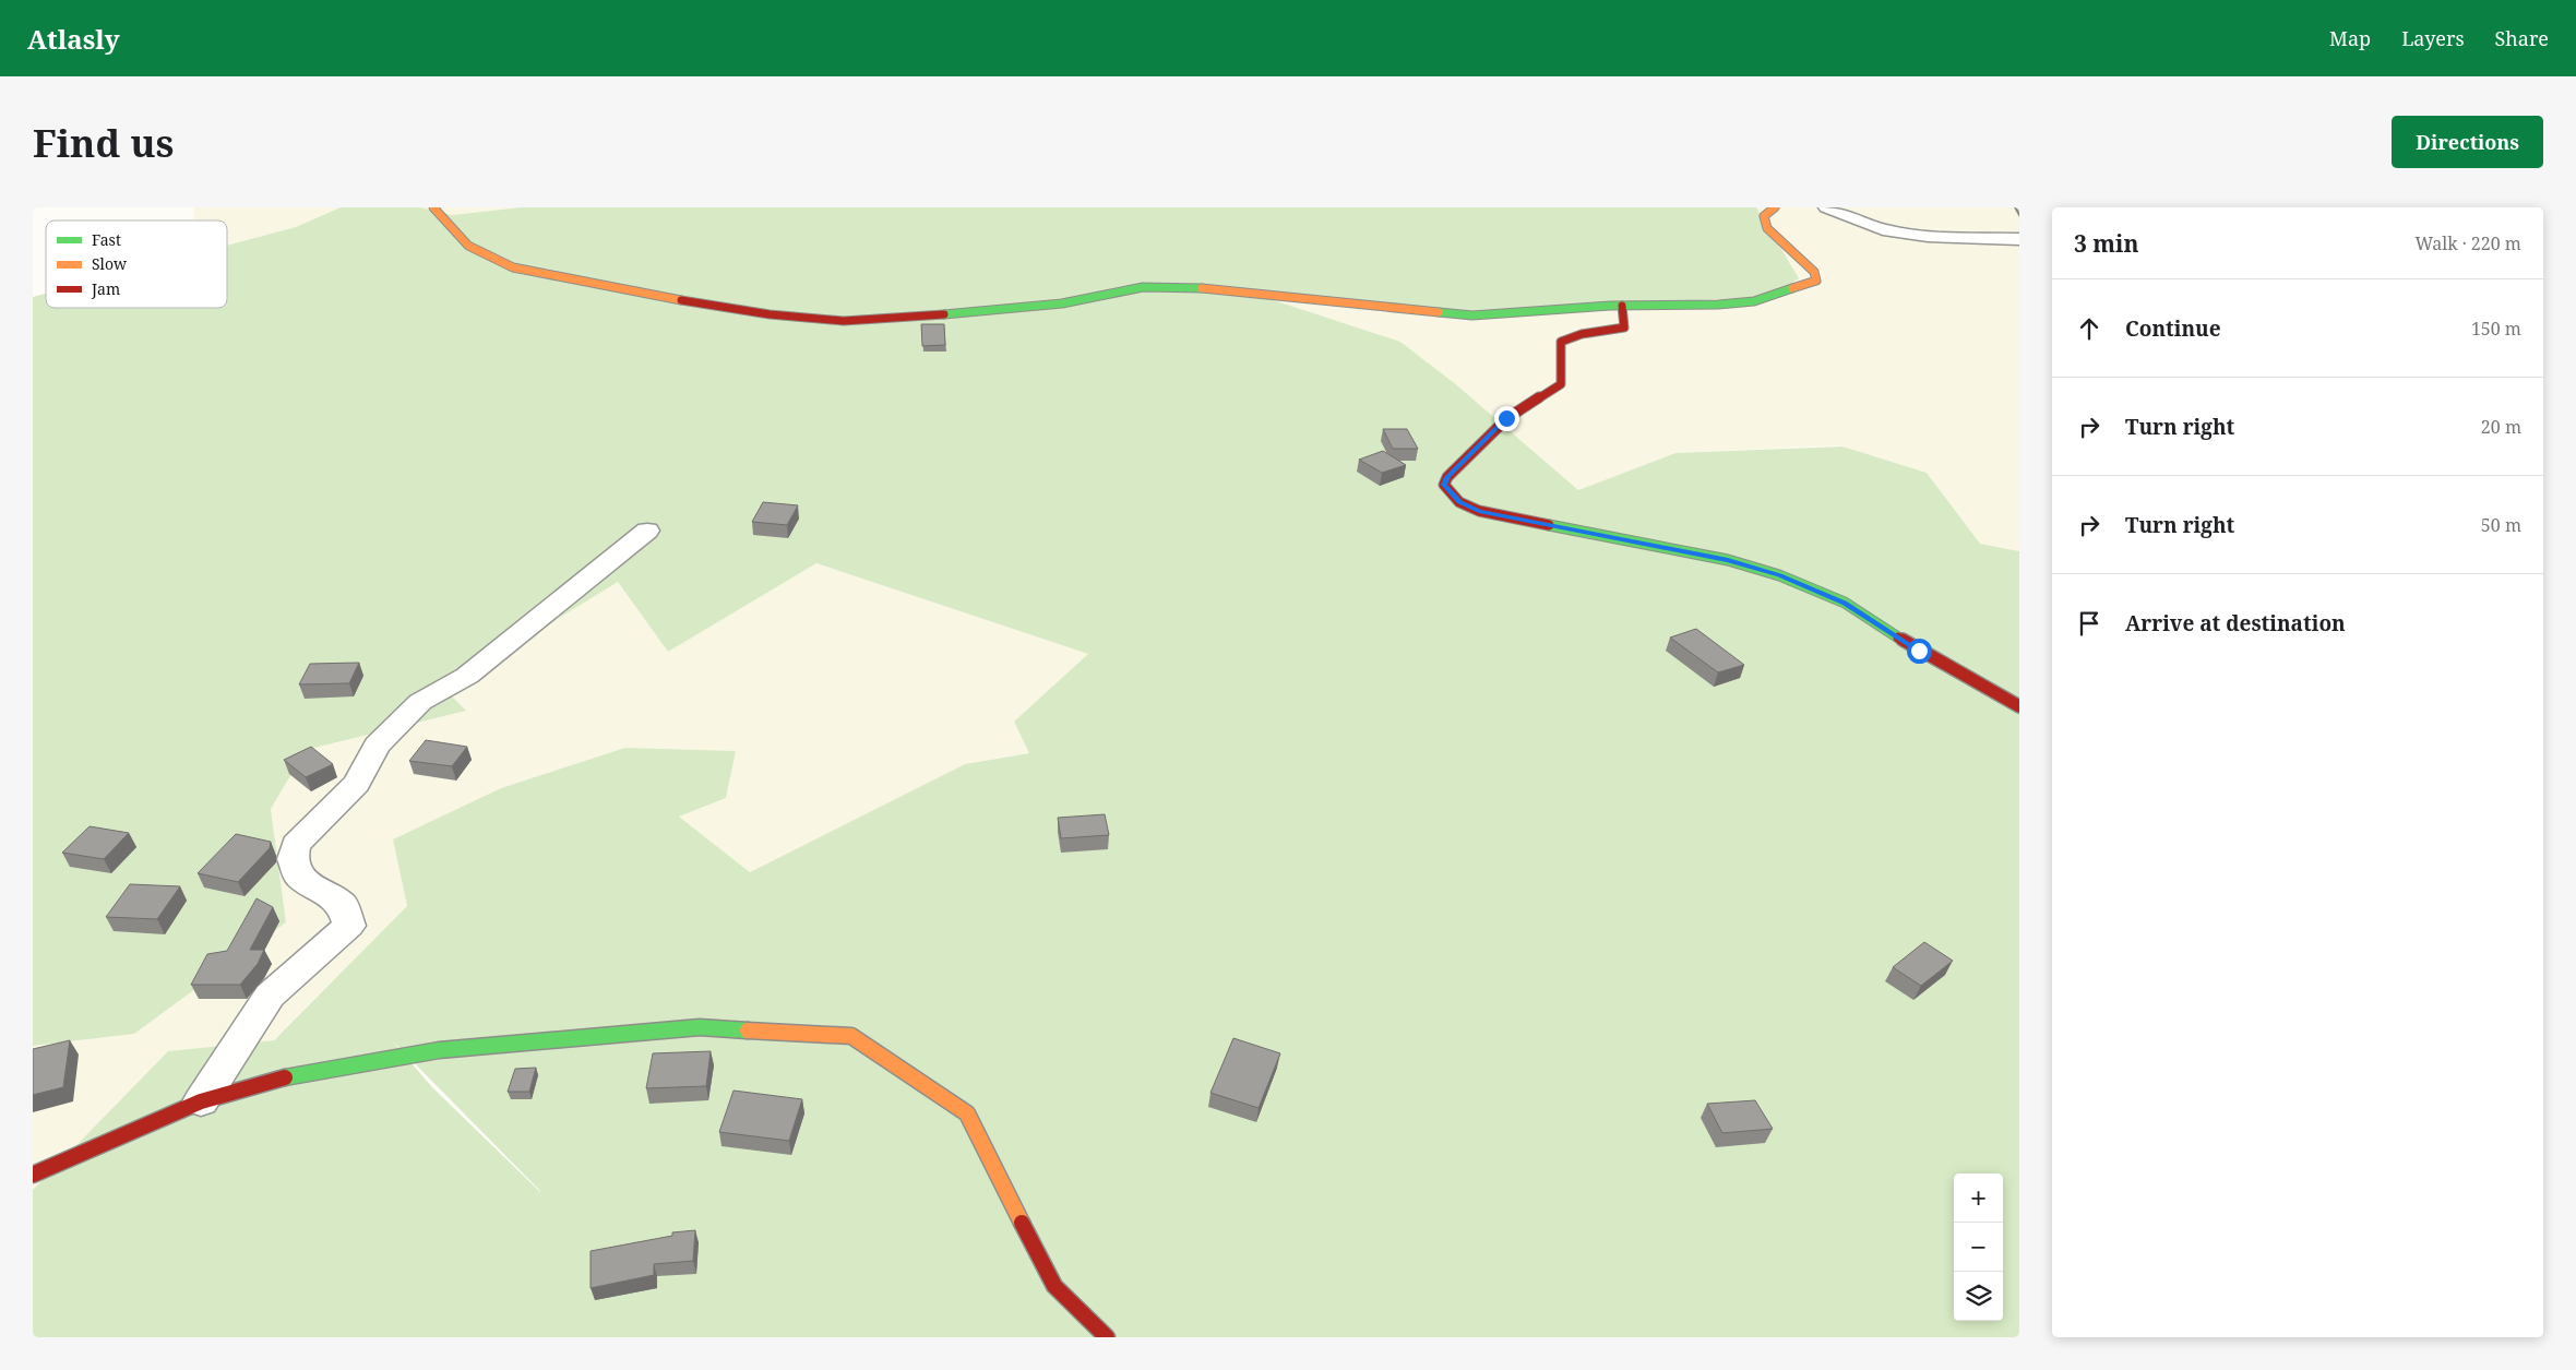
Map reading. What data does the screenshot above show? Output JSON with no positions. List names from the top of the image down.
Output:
{
  "legend": ["Fast", "Slow", "Jam"],
  "page": {
    "header": "Atlasly",
    "nav": ["Map", "Layers", "Share"],
    "buttons": "Directions",
    "title": "Find us",
    "heading": ["3 min", "Walk · 220 m"],
    "list": [
      ["Continue", "150 m"],
      ["Turn right", "20 m"],
      ["Turn right", "50 m"],
      "Arrive at destination"
    ],
    "map_buttons": ["+", "−"]
  }
}
